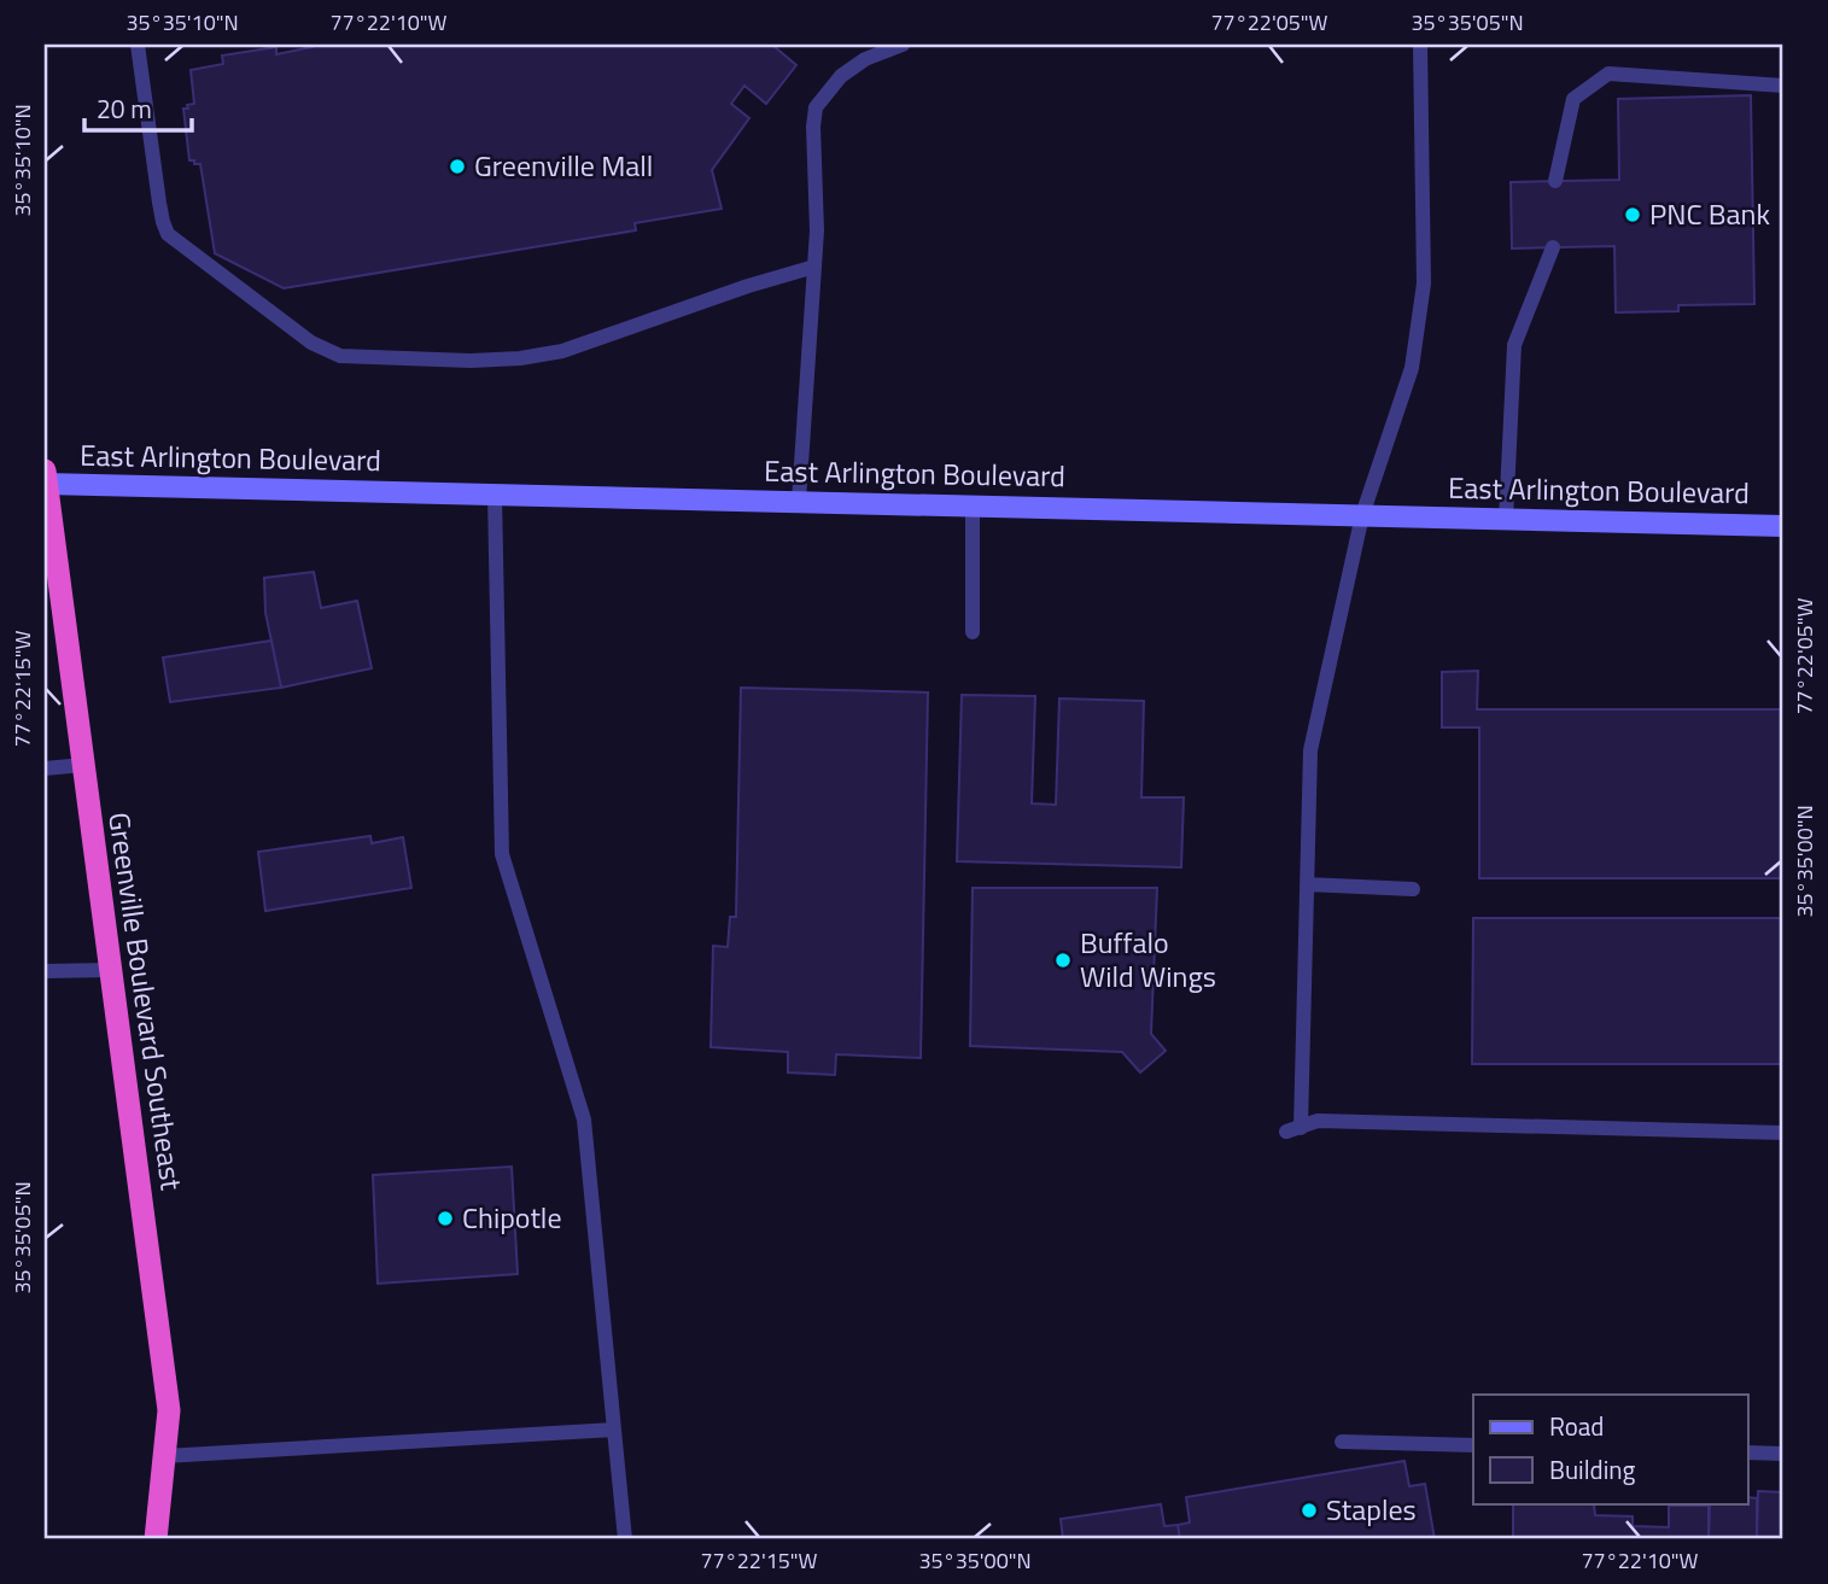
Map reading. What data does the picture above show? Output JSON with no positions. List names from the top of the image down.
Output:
{
  "streets": {
    "highway": ["Greenville Boulevard Southeast"],
    "main road": ["East Arlington Boulevard"]
  },
  "crossings": [
    ["East Arlington Boulevard", "Greenville Boulevard Southeast"]
  ],
  "places": [
    "Greenville Mall",
    "PNC Bank",
    "Buffalo Wild Wings",
    "Chipotle",
    "Staples"
  ],
  "legend": ["Road", "Building"],
  "scale_bar": "20 m",
  "coordinates": [
    "35°35'10\"N",
    "77°22'10\"W",
    "77°22'05\"W",
    "35°35'05\"N",
    "77°22'15\"W",
    "35°35'00\"N"
  ]
}
